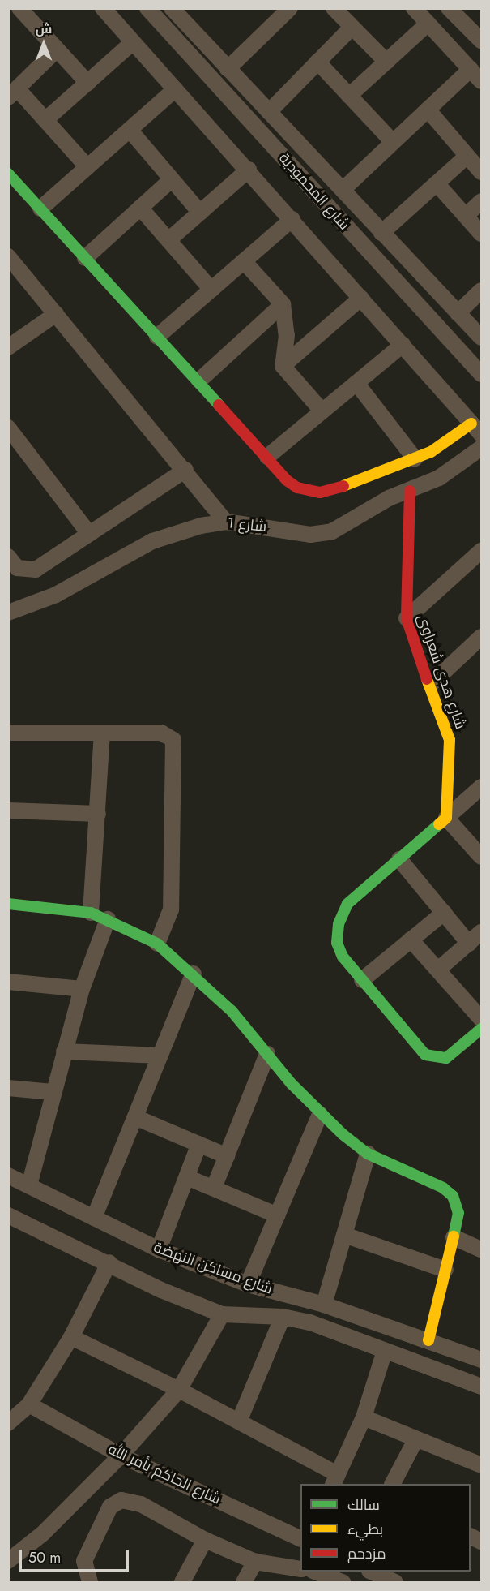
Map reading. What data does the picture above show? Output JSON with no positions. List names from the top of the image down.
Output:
{
  "streets": {
    "street": [
      "شارع المحمودية",
      "شارع 1",
      "شارع هدى شعراوى",
      "شارع مساكن النهضة",
      "شارع الحاكم بأمر الله"
    ]
  },
  "crossings": [
    ["شارع 1", "شارع هدى شعراوى"]
  ],
  "legend": ["سالك", "بطيء", "مزدحم"],
  "scale_bar": "50 m",
  "north": "top"
}
